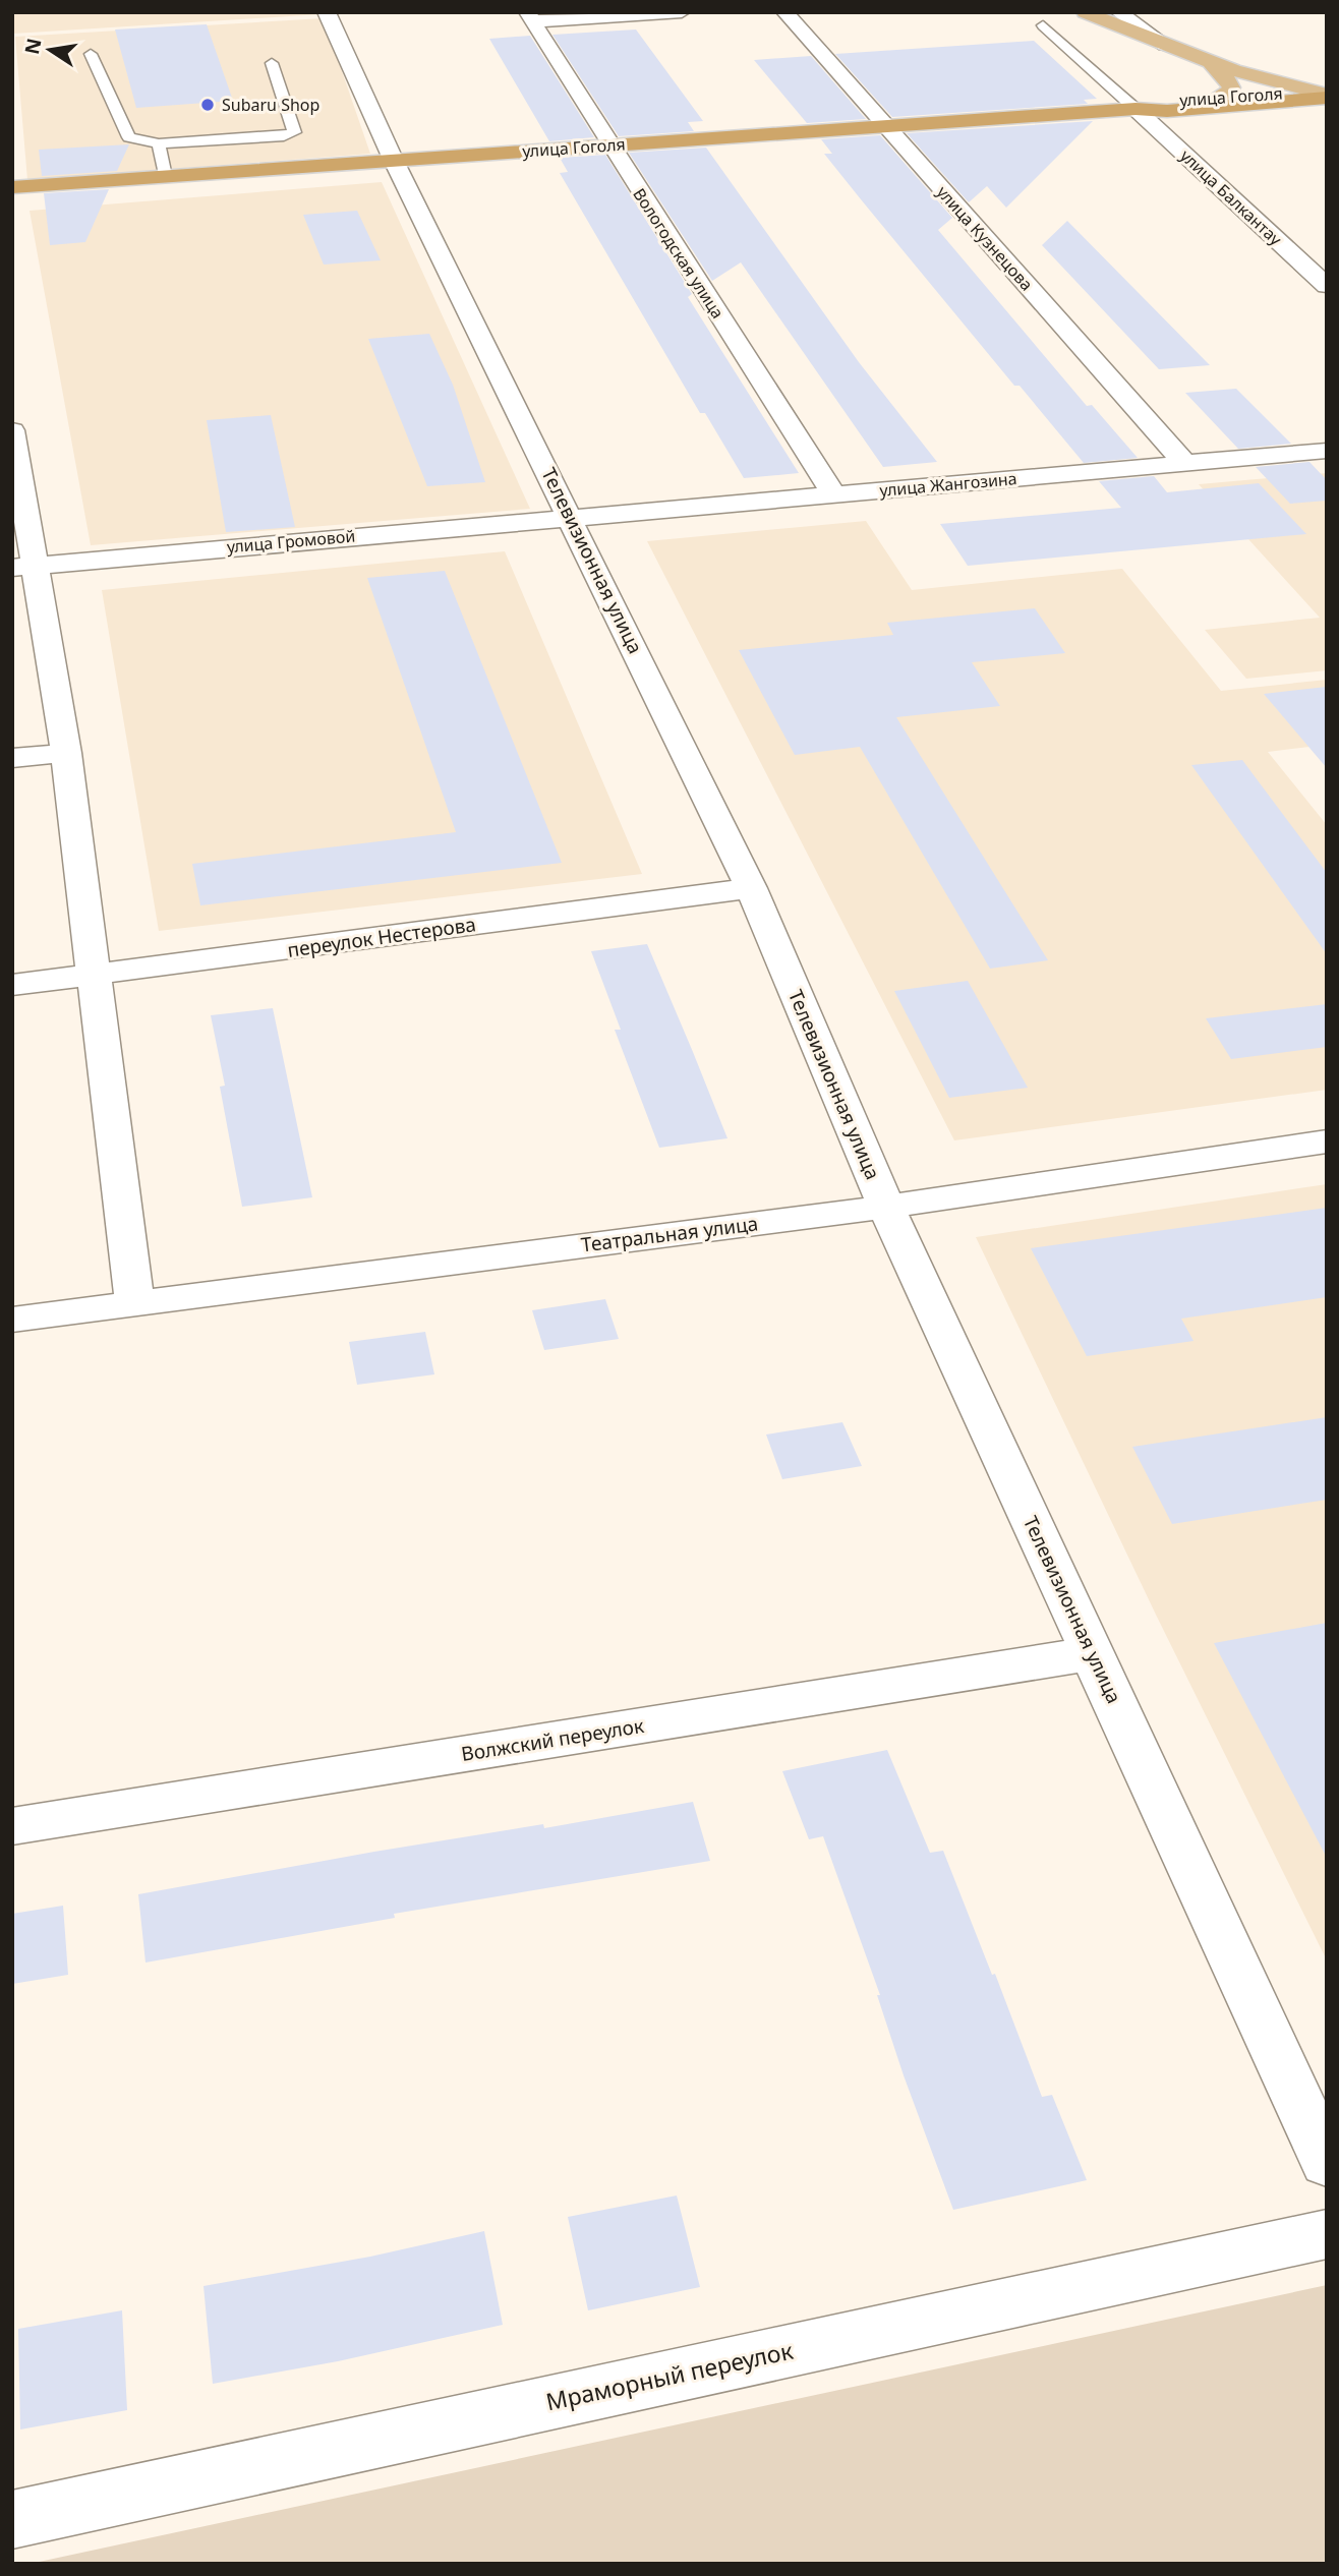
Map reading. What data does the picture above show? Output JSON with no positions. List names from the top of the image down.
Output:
{
  "streets": {
    "highway": ["улица Гоголя"],
    "street": [
      "улица Балкантау",
      "улица Кузнецова",
      "Вологодская улица",
      "улица Жангозина",
      "улица Громовой",
      "Телевизионная улица",
      "переулок Нестерова",
      "Театральная улица",
      "Волжский переулок",
      "Мраморный переулок"
    ]
  },
  "crossings": [
    ["улица Гоголя", "улица Балкантау"],
    ["улица Гоголя", "улица Кузнецова"],
    ["улица Гоголя", "Вологодская улица"],
    ["улица Гоголя", "Телевизионная улица"],
    ["улица Кузнецова", "улица Жангозина"],
    ["Вологодская улица", "улица Жангозина"],
    ["улица Жангозина", "улица Громовой"],
    ["улица Жангозина", "Телевизионная улица"],
    ["улица Громовой", "Телевизионная улица"],
    ["Телевизионная улица", "переулок Нестерова"],
    ["Телевизионная улица", "Театральная улица"],
    ["Телевизионная улица", "Волжский переулок"]
  ],
  "places": ["Subaru Shop"],
  "north": "left"
}
